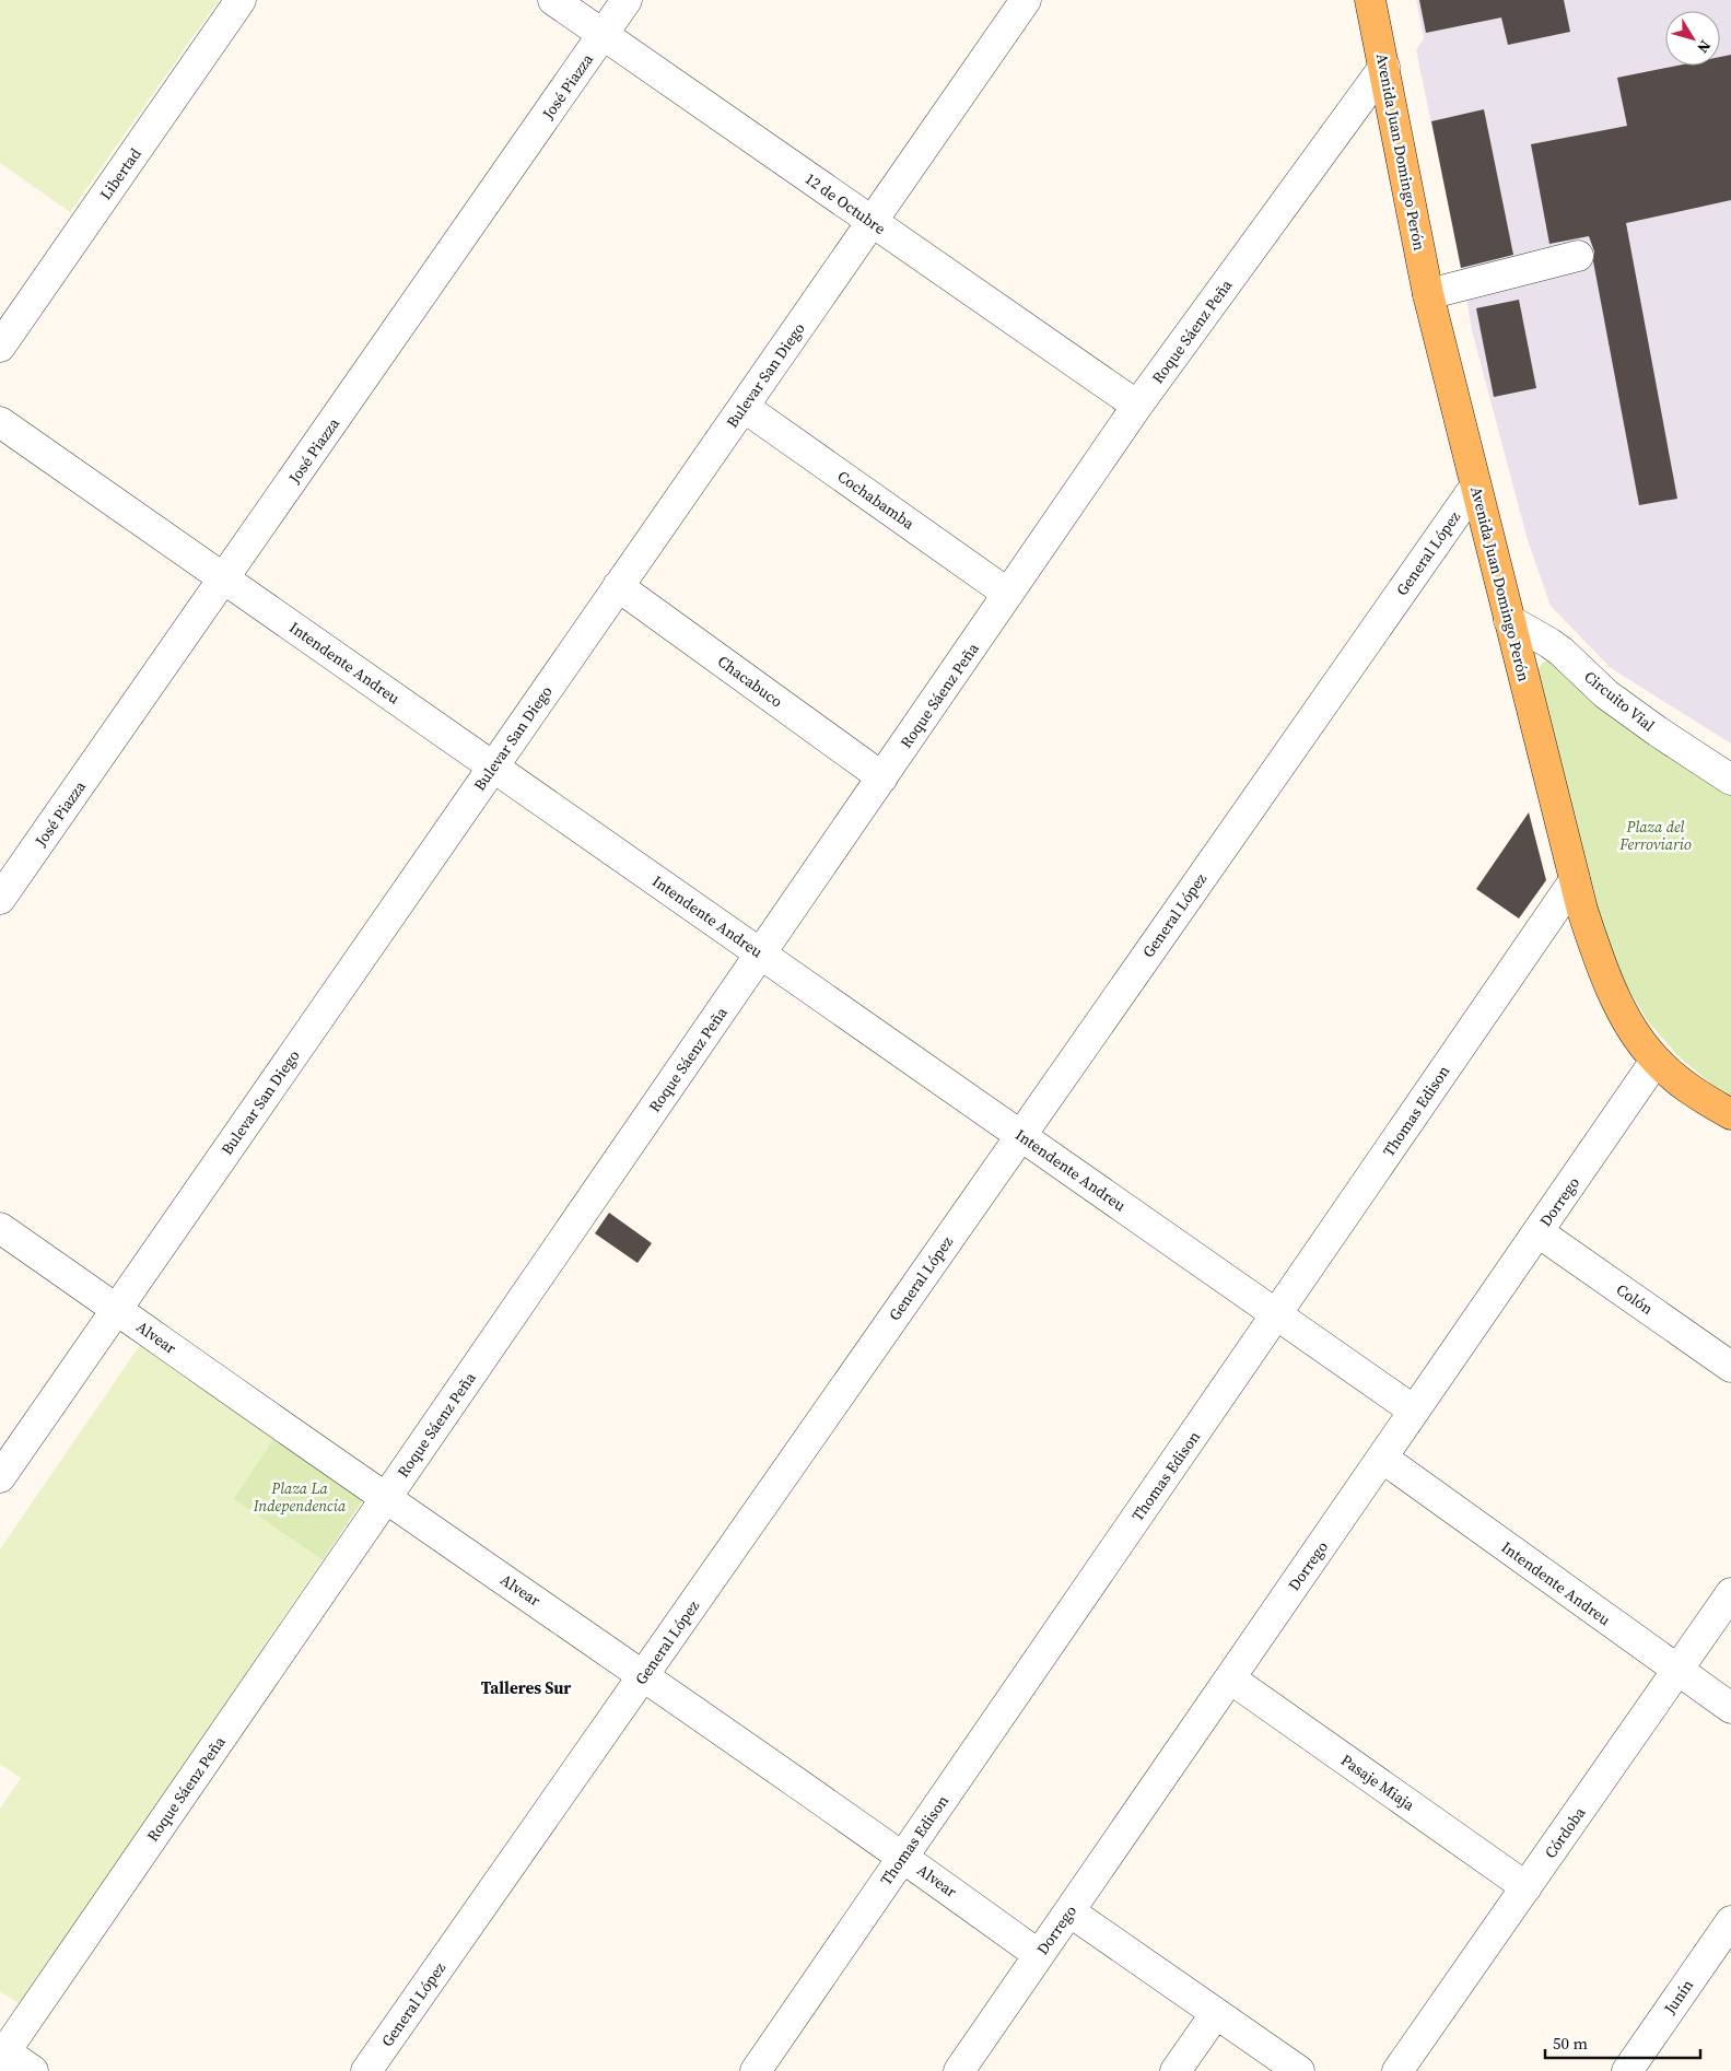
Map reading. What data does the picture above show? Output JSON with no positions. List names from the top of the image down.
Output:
{
  "streets": {
    "main road": ["Avenida Juan Domingo Perón"],
    "street": [
      "José Piazza",
      "Libertad",
      "12 de Octubre",
      "Roque Sáenz Peña",
      "Bulevar San Diego",
      "Cochabamba",
      "General López",
      "Intendente Andreu",
      "Chacabuco",
      "Circuito Vial",
      "Thomas Edison",
      "Dorrego",
      "Colón",
      "Alvear",
      "Pasaje Miaja",
      "Córdoba",
      "Junín"
    ]
  },
  "crossings": [
    ["José Piazza", "12 de Octubre"],
    ["José Piazza", "Intendente Andreu"],
    ["Avenida Juan Domingo Perón", "Roque Sáenz Peña"],
    ["Avenida Juan Domingo Perón", "General López"],
    ["Avenida Juan Domingo Perón", "Circuito Vial"],
    ["Avenida Juan Domingo Perón", "Thomas Edison"],
    ["Avenida Juan Domingo Perón", "Dorrego"],
    ["12 de Octubre", "Roque Sáenz Peña"],
    ["12 de Octubre", "Bulevar San Diego"],
    ["Roque Sáenz Peña", "Cochabamba"],
    ["Roque Sáenz Peña", "Intendente Andreu"],
    ["Roque Sáenz Peña", "Chacabuco"],
    ["Roque Sáenz Peña", "Alvear"],
    ["Bulevar San Diego", "Cochabamba"],
    ["Bulevar San Diego", "Intendente Andreu"],
    ["Bulevar San Diego", "Chacabuco"],
    ["Bulevar San Diego", "Alvear"],
    ["General López", "Intendente Andreu"],
    ["General López", "Alvear"],
    ["Intendente Andreu", "Thomas Edison"],
    ["Intendente Andreu", "Dorrego"],
    ["Intendente Andreu", "Córdoba"],
    ["Thomas Edison", "Alvear"],
    ["Dorrego", "Colón"],
    ["Dorrego", "Alvear"],
    ["Dorrego", "Pasaje Miaja"],
    ["Pasaje Miaja", "Córdoba"]
  ],
  "districts": ["Talleres Sur"],
  "parks": ["Plaza del Ferroviario", "Plaza La Independencia"],
  "scale_bar": "50 m",
  "north": "bottom right"
}
